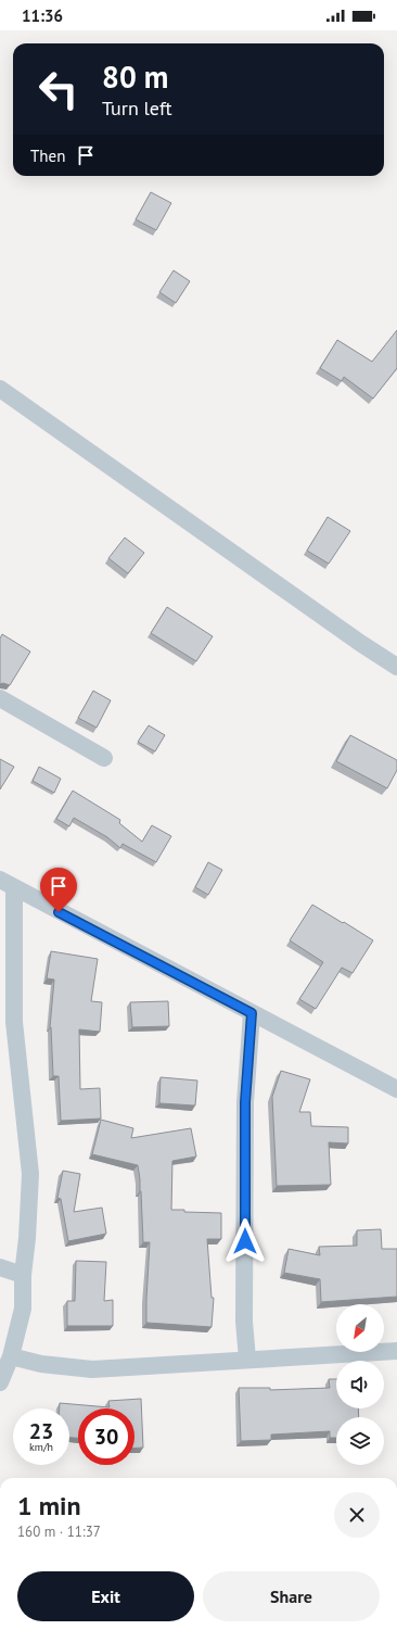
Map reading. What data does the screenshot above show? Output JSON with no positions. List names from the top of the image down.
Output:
{
  "north": "bottom left",
  "page": {
    "status": "11:36",
    "turn": ["80 m", "Turn left"],
    "then": "Then",
    "speed": "23 km/h",
    "limit": "30",
    "heading": ["1 min", "160 m · 11:37"],
    "buttons": ["Exit", "Share"]
  }
}
